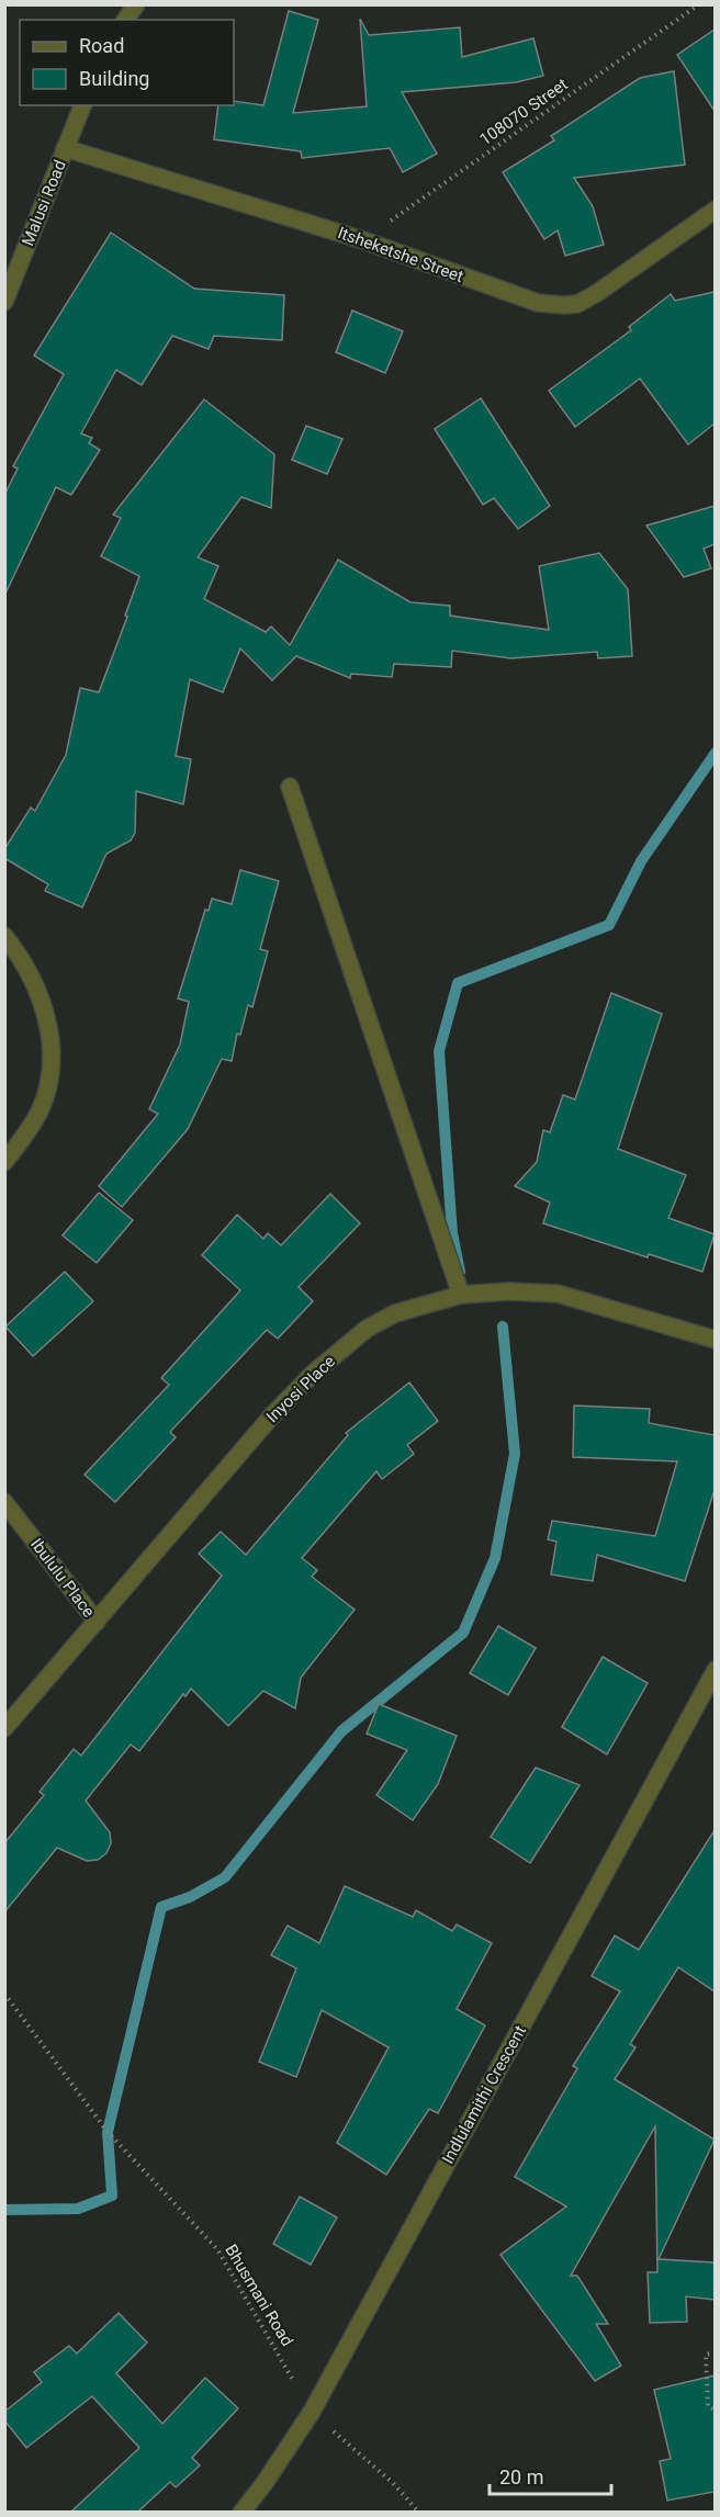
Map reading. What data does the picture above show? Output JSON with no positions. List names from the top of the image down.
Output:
{
  "streets": {
    "street": [
      "Malusi Road",
      "Itsheketshe Street",
      "Inyosi Place",
      "Ibululu Place",
      "Indlulamithi Crescent"
    ],
    "path": ["108070 Street", "Bhusmani Road"]
  },
  "crossings": [
    ["108070 Street", "Itsheketshe Street"],
    ["Malusi Road", "Itsheketshe Street"],
    ["Inyosi Place", "Ibululu Place"],
    ["Indlulamithi Crescent", "Bhusmani Road"]
  ],
  "legend": ["Road", "Building"],
  "scale_bar": "20 m"
}
